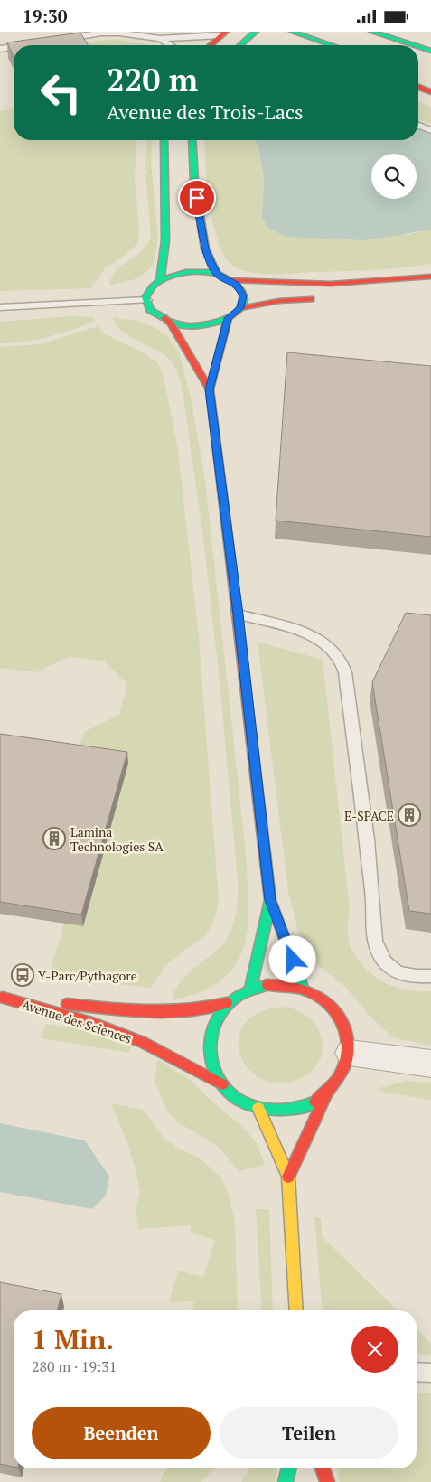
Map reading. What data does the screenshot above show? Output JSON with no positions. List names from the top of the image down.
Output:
{
  "streets": {
    "main road": ["Avenue des Sciences"]
  },
  "places": {
    "building": ["E-SPACE", "Lamina Technologies SA"],
    "bus stop": ["Y-Parc/Pythagore"]
  },
  "page": {
    "status": "19:30",
    "turn": ["220 m", "Avenue des Trois-Lacs"],
    "heading": ["1 Min.", "280 m · 19:31"],
    "buttons": ["Beenden", "Teilen"]
  }
}
